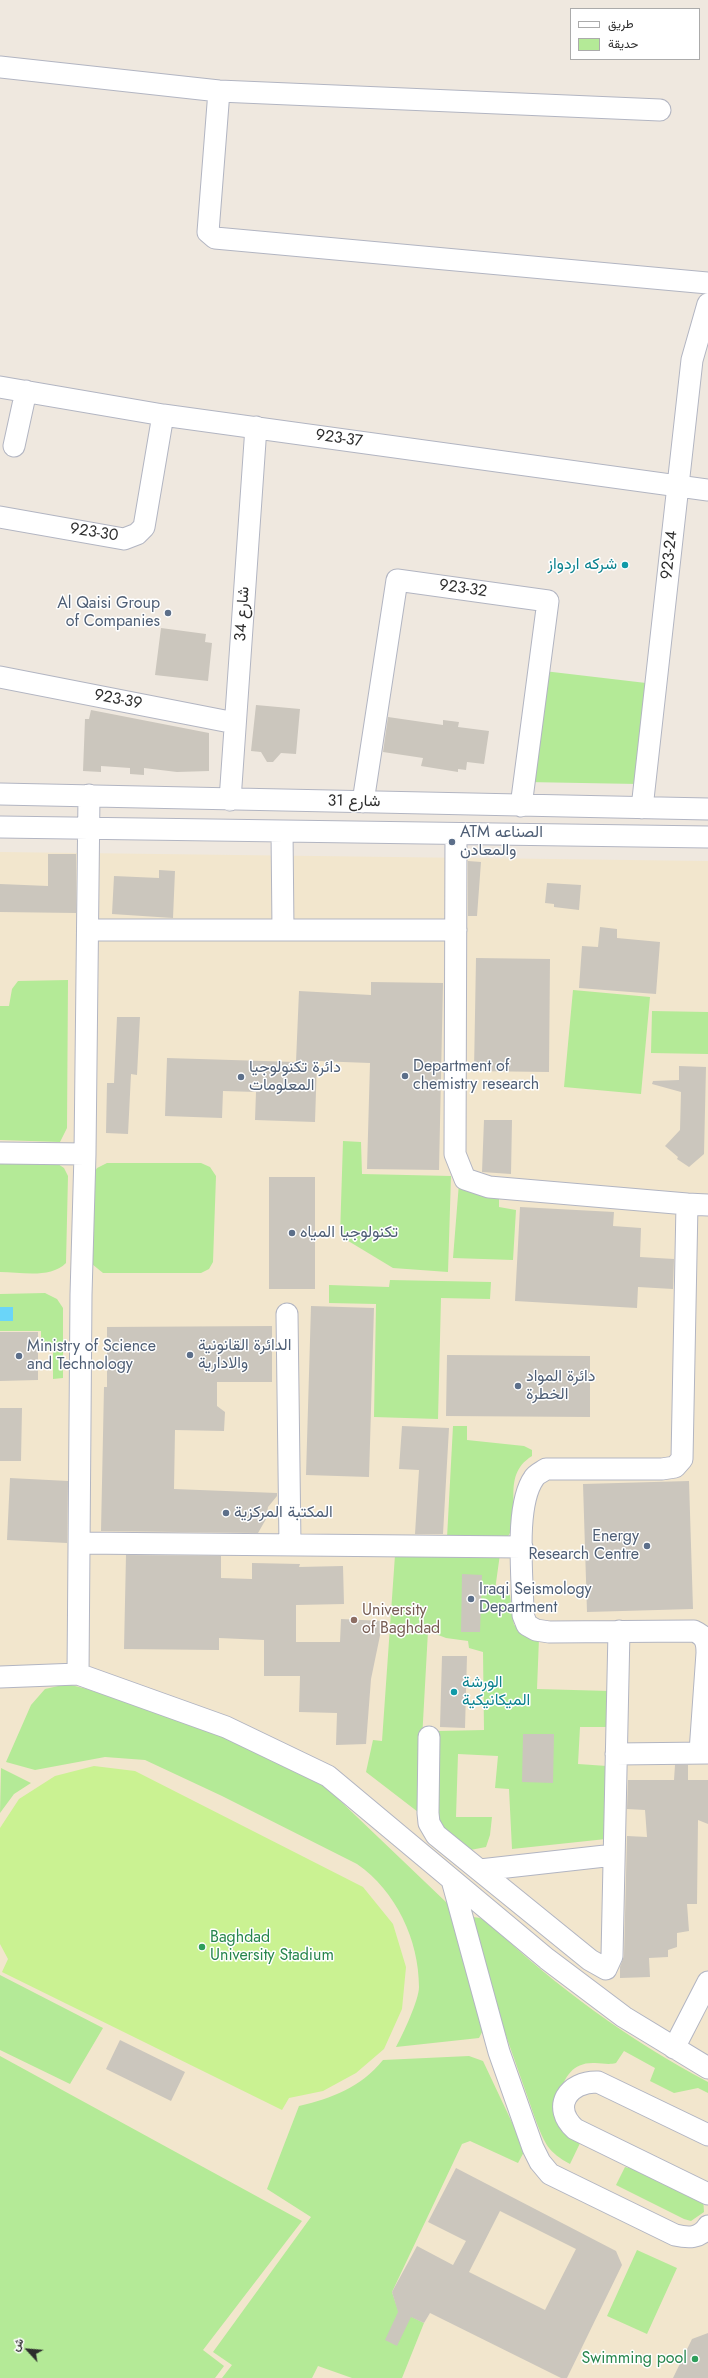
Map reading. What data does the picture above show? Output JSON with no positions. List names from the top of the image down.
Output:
{
  "streets": {
    "street": [
      "923-37",
      "923-30",
      "923-24",
      "923-32",
      "شارع 34",
      "923-39",
      "شارع 31"
    ]
  },
  "crossings": [
    ["923-37", "923-30"],
    ["923-37", "923-24"],
    ["923-37", "شارع 34"],
    ["923-24", "شارع 31"],
    ["923-32", "شارع 31"],
    ["شارع 34", "923-39"],
    ["شارع 34", "شارع 31"]
  ],
  "places": [
    "شركه اردواز",
    "Al Qaisi Group of Companies",
    "ATM الصناعه والمعادن",
    "Department of chemistry research",
    "دائرة تكنولوجيا المعلومات",
    "تكنولوجيا المياه",
    "الدائرة القانونية والادارية",
    "Ministry of Science and Technology",
    "دائرة المواد الخطرة",
    "المكتبة المركزية",
    "Energy Research Centre",
    "Iraqi Seismology Department",
    "University of Baghdad",
    "الورشة الميكانيكية",
    "Baghdad University Stadium",
    "Swimming pool"
  ],
  "legend": ["طريق", "حديقة"],
  "north": "top left"
}
